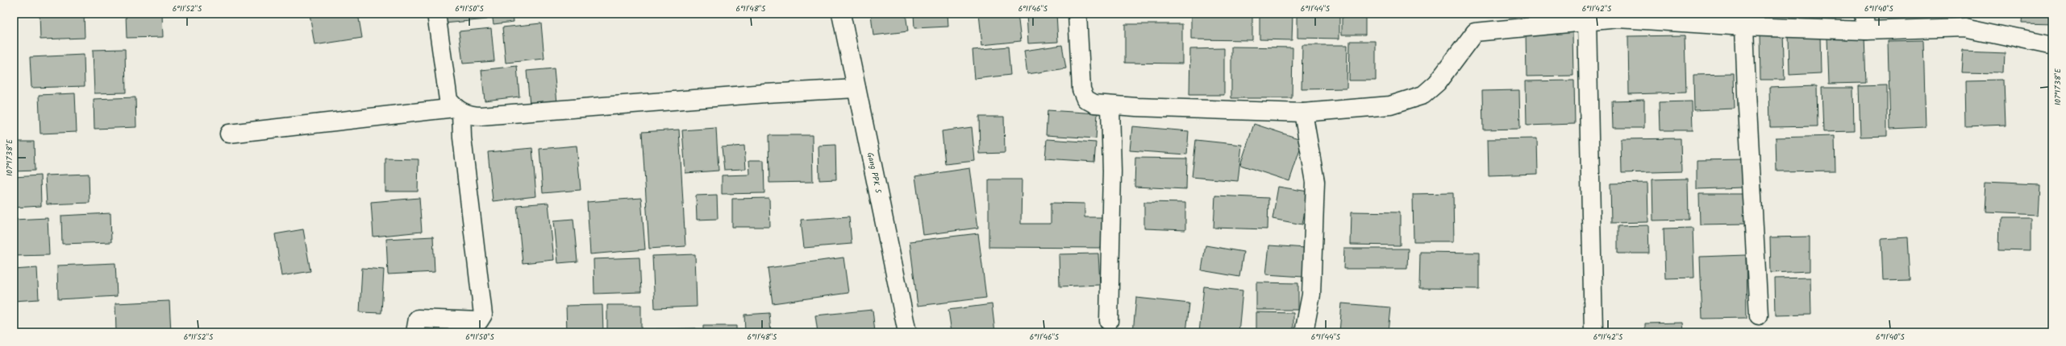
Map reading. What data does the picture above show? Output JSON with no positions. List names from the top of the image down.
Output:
{
  "streets": {
    "street": ["Gang PPK 5"]
  },
  "coordinates": [
    "6°11'52\"S",
    "6°11'50\"S",
    "6°11'48\"S",
    "6°11'46\"S",
    "6°11'44\"S",
    "6°11'42\"S",
    "6°11'40\"S",
    "107°17'38\"E"
  ]
}
